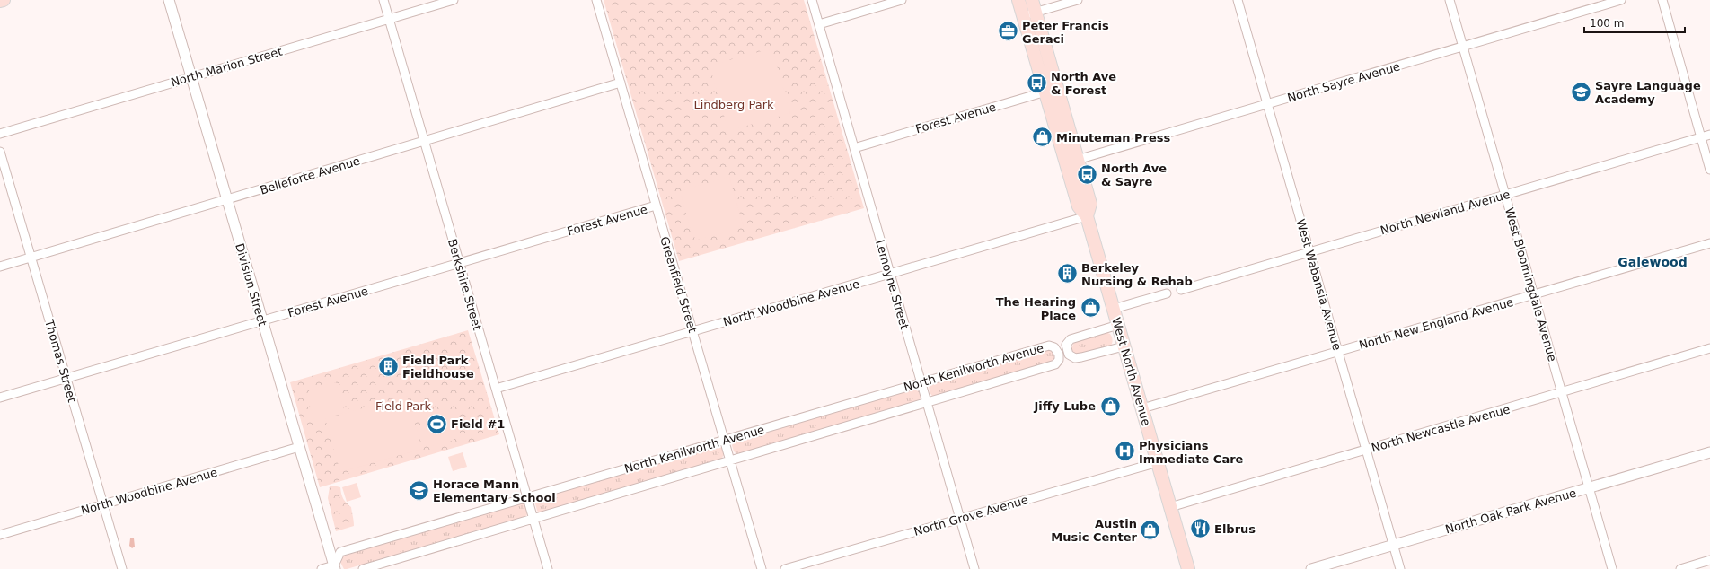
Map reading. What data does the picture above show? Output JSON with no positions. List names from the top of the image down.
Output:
{
  "streets": {
    "main road": ["West North Avenue"],
    "street": [
      "North Marion Street",
      "North Sayre Avenue",
      "Forest Avenue",
      "Belleforte Avenue",
      "North Newland Avenue",
      "Division Street",
      "Berkshire Street",
      "Greenfield Street",
      "Lemoyne Street",
      "West Wabansia Avenue",
      "West Bloomingdale Avenue",
      "North Woodbine Avenue",
      "North New England Avenue",
      "Thomas Street",
      "North Kenilworth Avenue",
      "North Newcastle Avenue",
      "North Oak Park Avenue",
      "North Grove Avenue"
    ]
  },
  "crossings": [
    ["North Marion Street", "Division Street"],
    ["North Marion Street", "Berkshire Street"],
    ["North Sayre Avenue", "West Wabansia Avenue"],
    ["North Sayre Avenue", "West Bloomingdale Avenue"],
    ["North Sayre Avenue", "West North Avenue"],
    ["Forest Avenue", "Division Street"],
    ["Forest Avenue", "Berkshire Street"],
    ["Forest Avenue", "Greenfield Street"],
    ["Forest Avenue", "Lemoyne Street"],
    ["Forest Avenue", "Thomas Street"],
    ["Forest Avenue", "West North Avenue"],
    ["Belleforte Avenue", "Division Street"],
    ["Belleforte Avenue", "Berkshire Street"],
    ["Belleforte Avenue", "Greenfield Street"],
    ["Belleforte Avenue", "Thomas Street"],
    ["North Newland Avenue", "West Wabansia Avenue"],
    ["North Newland Avenue", "West Bloomingdale Avenue"],
    ["Division Street", "North Woodbine Avenue"],
    ["Division Street", "North Kenilworth Avenue"],
    ["Berkshire Street", "North Woodbine Avenue"],
    ["Berkshire Street", "North Kenilworth Avenue"],
    ["Greenfield Street", "North Woodbine Avenue"],
    ["Greenfield Street", "North Kenilworth Avenue"],
    ["Lemoyne Street", "North Woodbine Avenue"],
    ["Lemoyne Street", "North Kenilworth Avenue"],
    ["Lemoyne Street", "North Grove Avenue"],
    ["West Wabansia Avenue", "North New England Avenue"],
    ["West Wabansia Avenue", "North Newcastle Avenue"],
    ["West Wabansia Avenue", "North Oak Park Avenue"],
    ["West Bloomingdale Avenue", "North New England Avenue"],
    ["West Bloomingdale Avenue", "North Newcastle Avenue"],
    ["West Bloomingdale Avenue", "North Oak Park Avenue"],
    ["North Woodbine Avenue", "Thomas Street"],
    ["North Woodbine Avenue", "West North Avenue"],
    ["North New England Avenue", "West North Avenue"],
    ["West North Avenue", "North Newcastle Avenue"],
    ["West North Avenue", "North Grove Avenue"]
  ],
  "districts": ["Galewood"],
  "parks": ["Lindberg Park", "Field Park"],
  "places": {
    "office": ["Peter Francis Geraci"],
    "bus stop": ["North Ave & Forest", "North Ave & Sayre"],
    "school or university": ["Sayre Language Academy", "Horace Mann Elementary School"],
    "shop": [
      "Minuteman Press",
      "The Hearing Place",
      "Jiffy Lube",
      "Austin Music Center"
    ],
    "building": ["Berkeley Nursing & Rehab", "Field Park Fieldhouse"],
    "sports": ["Field #1"],
    "hospital": ["Physicians Immediate Care"],
    "restaurant": ["Elbrus"]
  },
  "scale_bar": "100 m"
}
